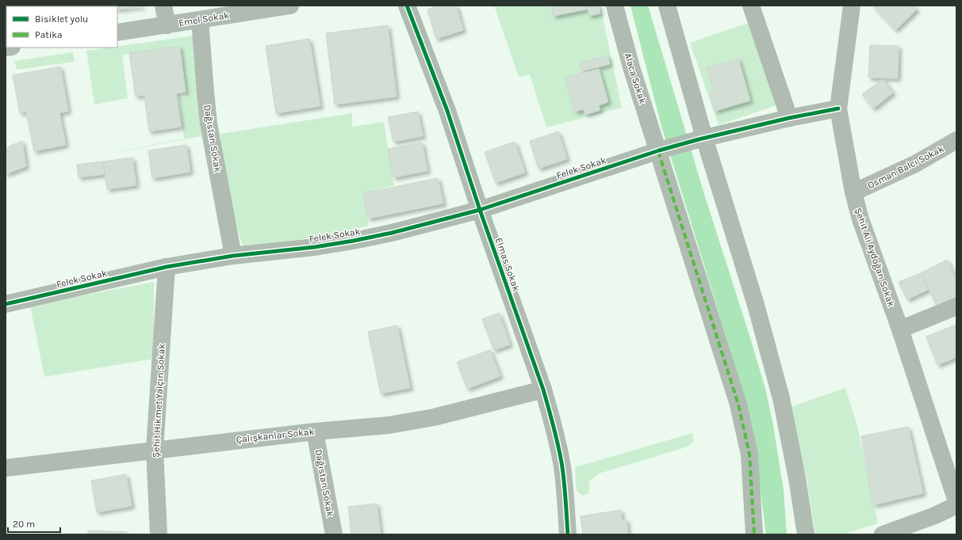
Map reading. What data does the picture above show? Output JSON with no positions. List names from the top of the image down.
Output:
{
  "streets": {
    "street": [
      "Emel Sokak",
      "Alaca Sokak",
      "Dağıstan Sokak",
      "Osman Balcı Sokak",
      "Felek Sokak",
      "Şehit Ali Aydoğan Sokak",
      "Elmas Sokak",
      "Şehit Hikmet Yalçın Sokak",
      "Çalışkanlar Sokak"
    ]
  },
  "crossings": [
    ["Emel Sokak", "Dağıstan Sokak"],
    ["Alaca Sokak", "Felek Sokak"],
    ["Dağıstan Sokak", "Felek Sokak"],
    ["Dağıstan Sokak", "Çalışkanlar Sokak"],
    ["Osman Balcı Sokak", "Şehit Ali Aydoğan Sokak"],
    ["Felek Sokak", "Elmas Sokak"],
    ["Felek Sokak", "Şehit Hikmet Yalçın Sokak"],
    ["Elmas Sokak", "Çalışkanlar Sokak"],
    ["Şehit Hikmet Yalçın Sokak", "Çalışkanlar Sokak"]
  ],
  "legend": ["Bisiklet yolu", "Patika"],
  "scale_bar": "20 m"
}
